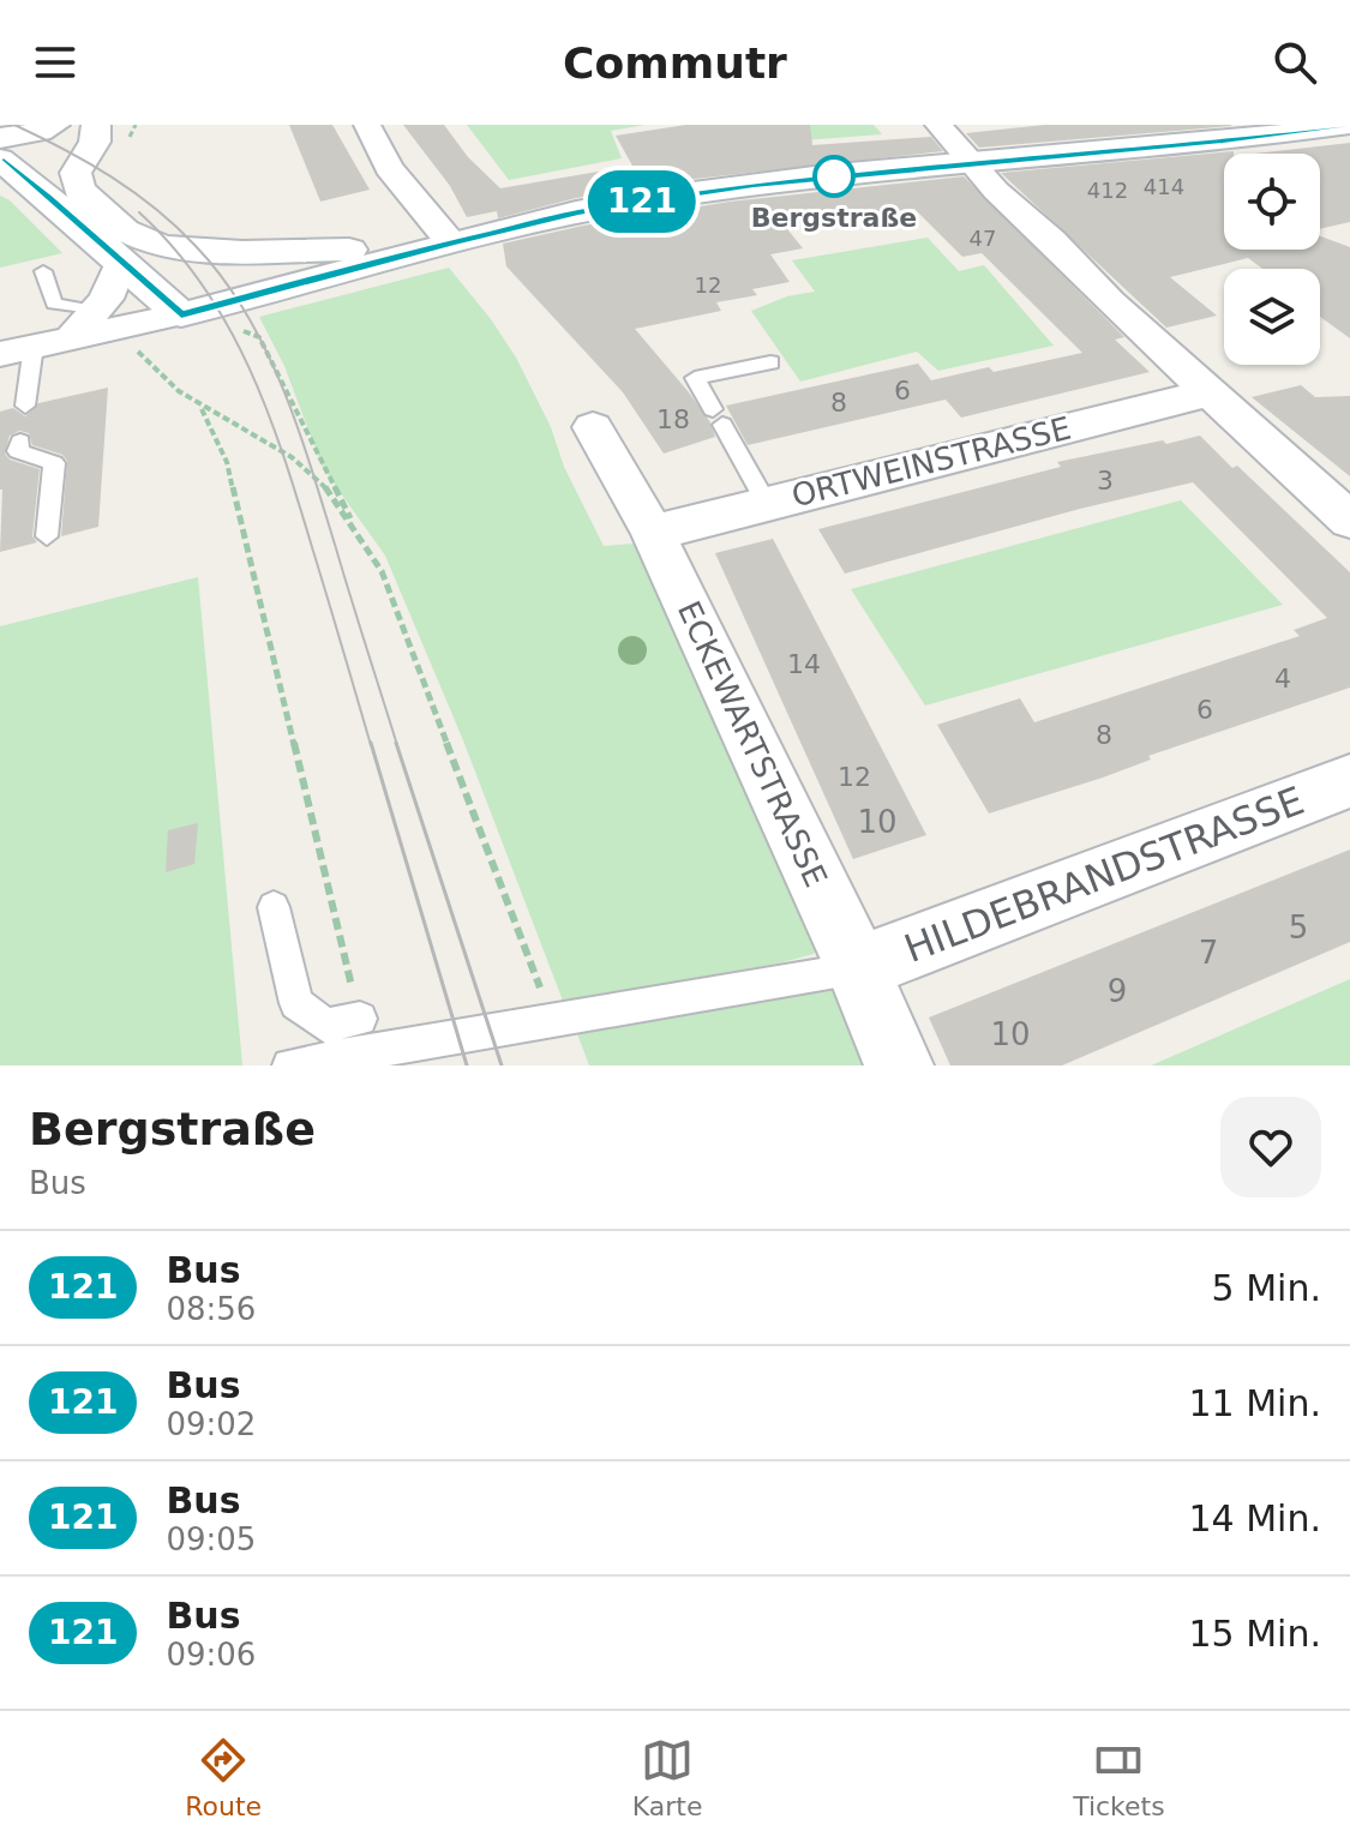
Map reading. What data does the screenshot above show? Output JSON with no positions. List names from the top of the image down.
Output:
{
  "streets": {
    "street": ["ORTWEINSTRASSE", "ECKEWARTSTRASSE", "HILDEBRANDSTRASSE"]
  },
  "crossings": [
    ["ORTWEINSTRASSE", "ECKEWARTSTRASSE"],
    ["ECKEWARTSTRASSE", "HILDEBRANDSTRASSE"]
  ],
  "places": ["Bergstraße"],
  "lines": ["bus line 121"],
  "house_numbers": [
    "414",
    "412",
    "47",
    "12",
    "6",
    "8",
    "18",
    "3",
    "14",
    "4",
    "6",
    "8",
    "12",
    "10",
    "5",
    "7",
    "9",
    "10"
  ],
  "page": {
    "header": "Commutr",
    "on_map": "121",
    "heading": ["Bergstraße", "Bus"],
    "list": [
      {
        "mark": "121",
        "name": "Bus",
        "note": "08:56",
        "value": "5 Min."
      },
      {
        "mark": "121",
        "name": "Bus",
        "note": "09:02",
        "value": "11 Min."
      },
      {
        "mark": "121",
        "name": "Bus",
        "note": "09:05",
        "value": "14 Min."
      },
      {
        "mark": "121",
        "name": "Bus",
        "note": "09:06",
        "value": "15 Min."
      }
    ],
    "tabs": ["Route", "Karte", "Tickets"]
  }
}
